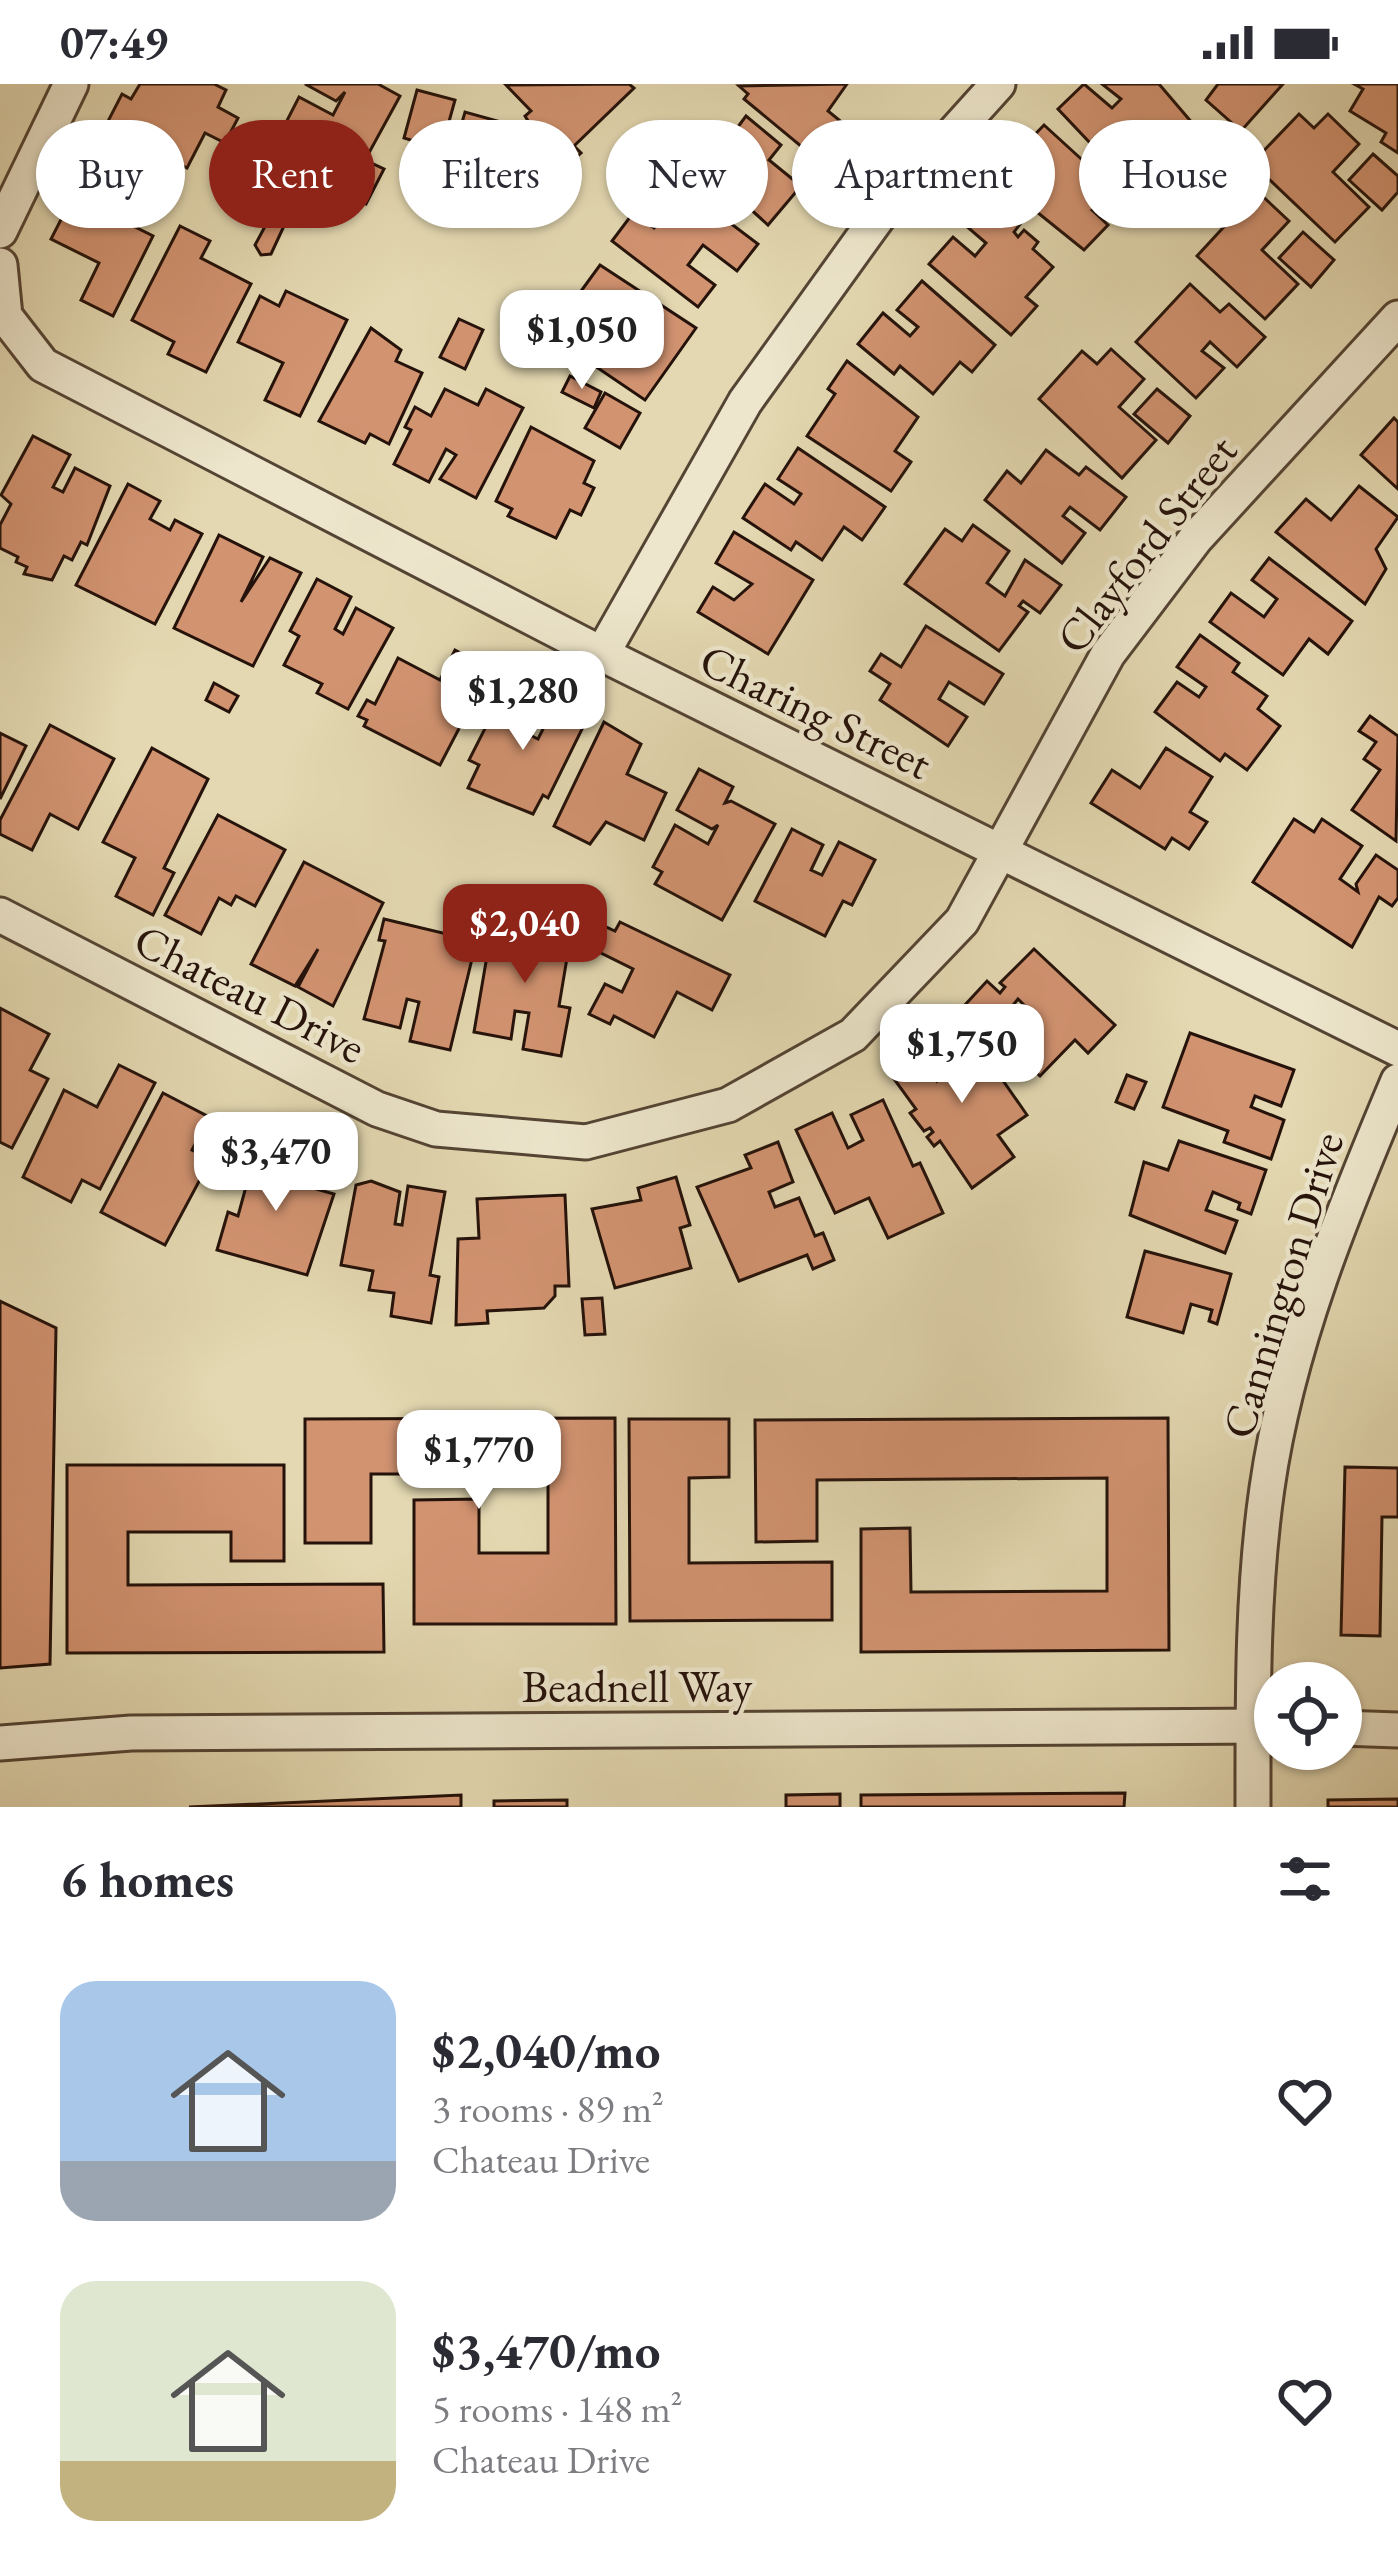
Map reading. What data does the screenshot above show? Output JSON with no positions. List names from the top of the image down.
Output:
{
  "streets": {
    "street": [
      "Clayford Street",
      "Charing Street",
      "Chateau Drive",
      "Cannington Drive",
      "Beadnell Way"
    ]
  },
  "crossings": [
    ["Clayford Street", "Charing Street"],
    ["Clayford Street", "Chateau Drive"],
    ["Charing Street", "Chateau Drive"]
  ],
  "page": {
    "status": "07:49",
    "chip": [
      "Buy",
      "Rent",
      "Filters",
      "New",
      "Apartment",
      "House"
    ],
    "price": [
      "$1,050",
      "$1,280",
      "$2,040",
      "$1,750",
      "$3,470",
      "$1,770"
    ],
    "heading": "6 homes",
    "list": [
      {
        "name": "$2,040/mo",
        "note": "3 rooms · 89 m² · Chateau Drive"
      },
      {
        "name": "$3,470/mo",
        "note": "5 rooms · 148 m² · Chateau Drive"
      }
    ]
  }
}
